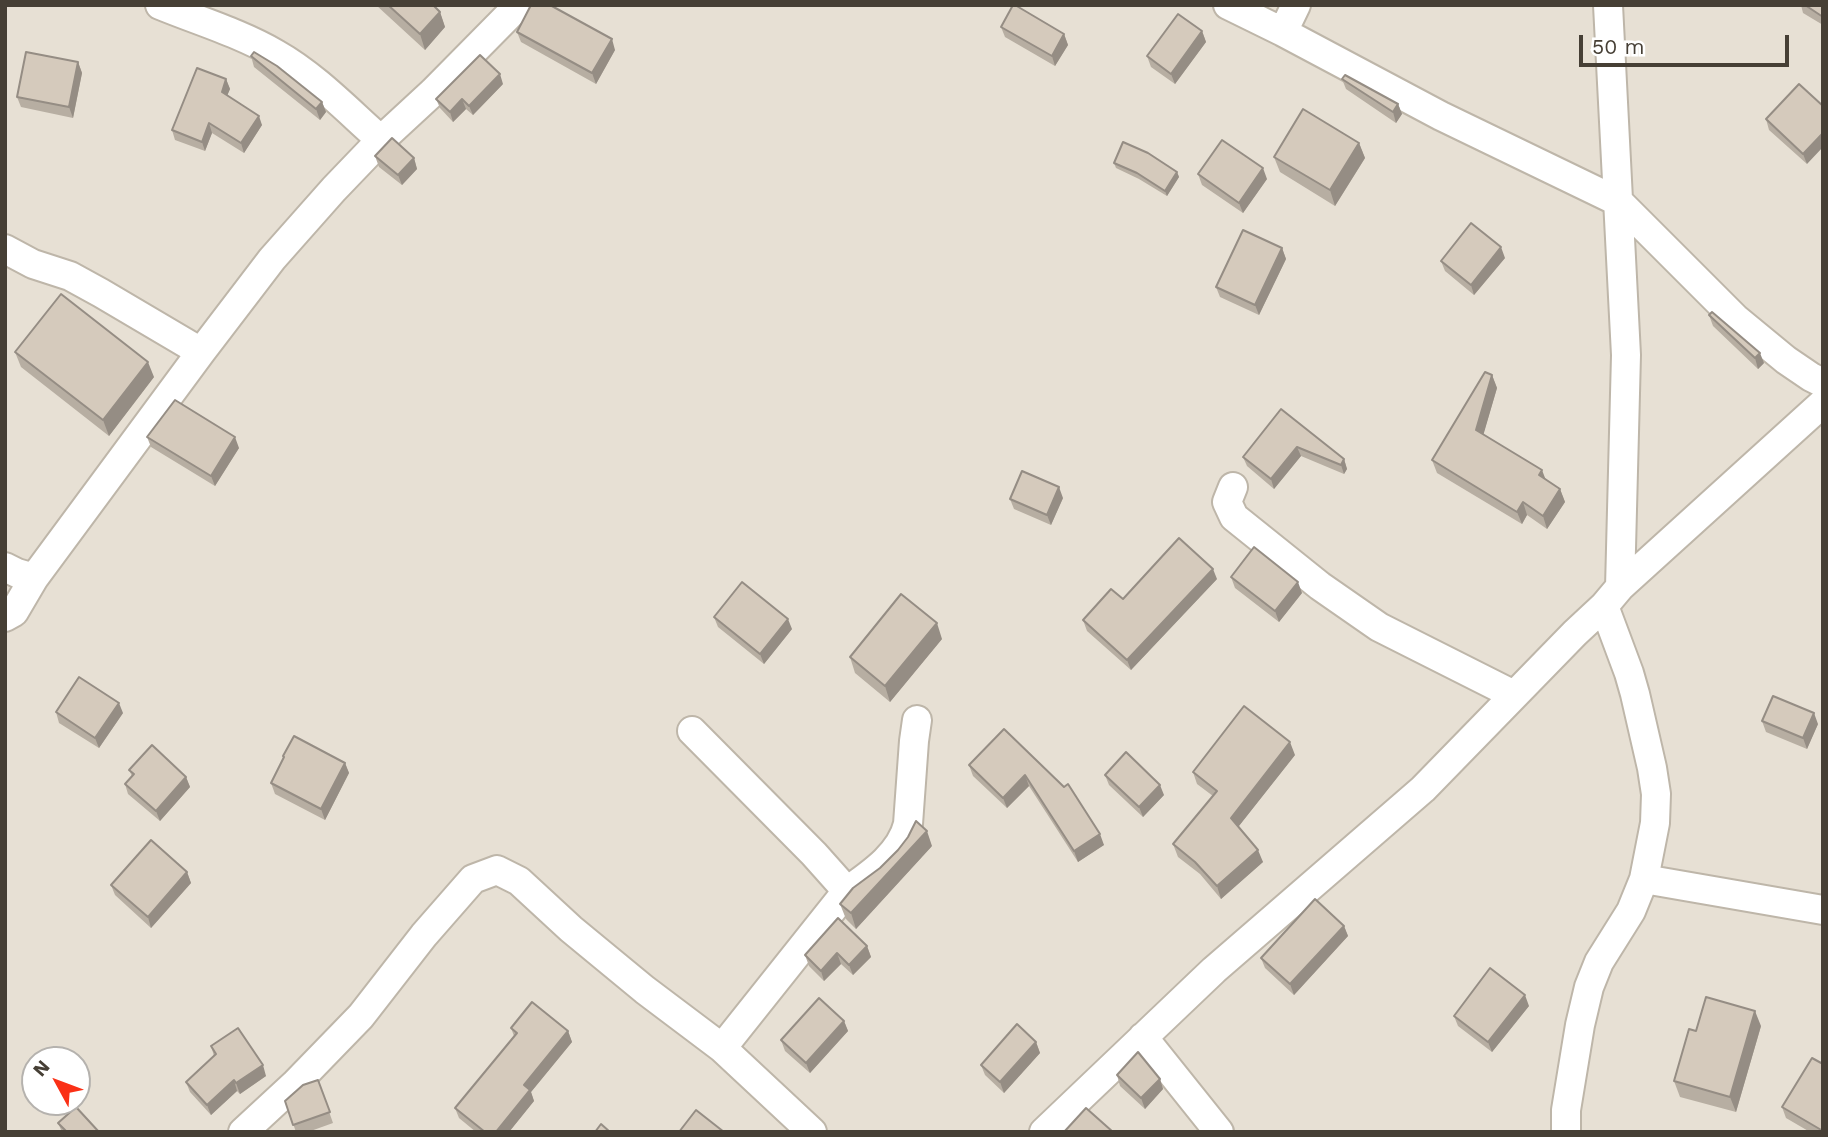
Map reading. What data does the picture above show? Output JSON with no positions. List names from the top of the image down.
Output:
{
  "scale_bar": "50 m",
  "north": "top left"
}
